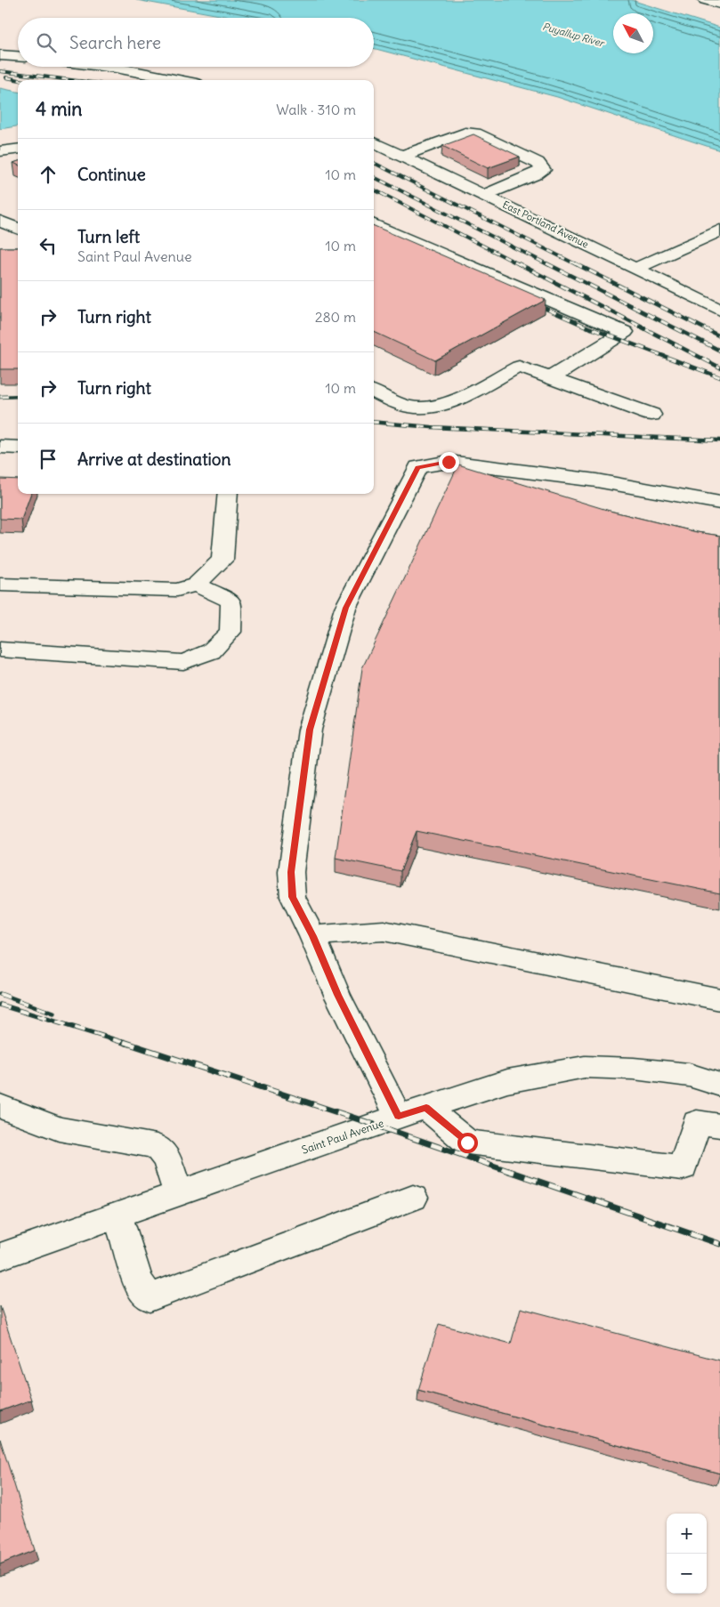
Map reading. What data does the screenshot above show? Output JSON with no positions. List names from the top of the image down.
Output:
{
  "streets": {
    "street": ["East Portland Avenue", "Saint Paul Avenue"]
  },
  "water": ["Puyallup River"],
  "north": "top left",
  "page": {
    "search": "Search here",
    "heading": ["4 min", "Walk · 310 m"],
    "list": [
      ["Continue", "10 m"],
      ["Turn left", "Saint Paul Avenue", "10 m"],
      ["Turn right", "280 m"],
      ["Turn right", "10 m"],
      "Arrive at destination"
    ],
    "map_buttons": ["+", "−"]
  }
}
